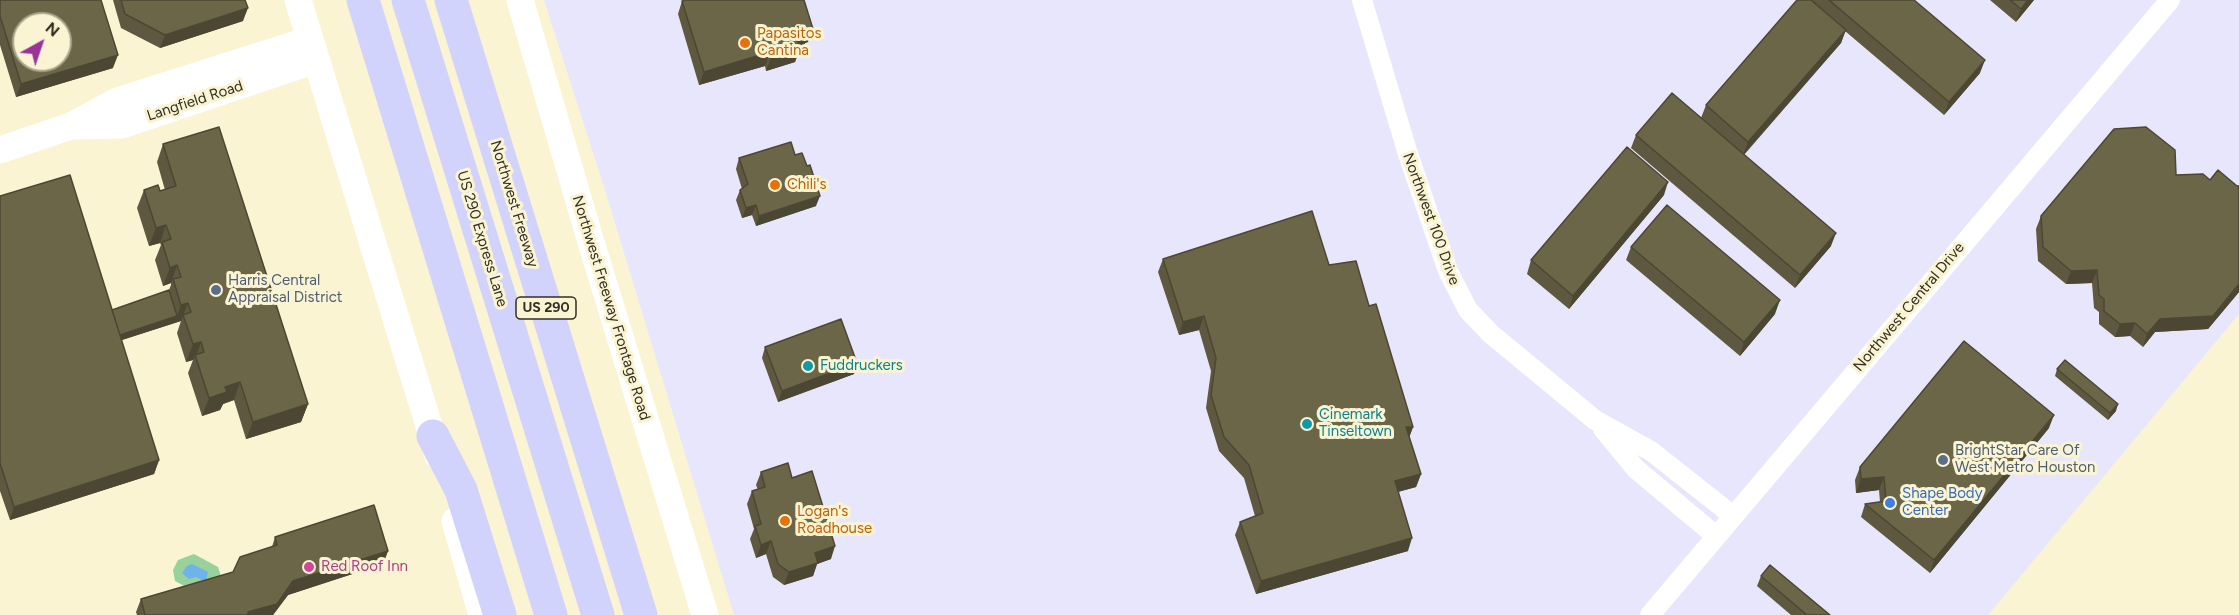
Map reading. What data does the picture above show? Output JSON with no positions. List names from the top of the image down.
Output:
{
  "streets": {
    "highway": ["Northwest Freeway", "US 290 Express Lane", "US 290"],
    "main road": ["Langfield Road", "Northwest Freeway Frontage Road"],
    "street": ["Northwest 100 Drive", "Northwest Central Drive"]
  },
  "crossings": [
    ["Northwest 100 Drive", "Northwest Central Drive"]
  ],
  "places": [
    "Papasitos Cantina",
    "Chili's",
    "Harris Central Appraisal District",
    "Fuddruckers",
    "Cinemark Tinseltown",
    "BrightStar Care Of West Metro Houston",
    "Shape Body Center",
    "Logan's Roadhouse",
    "Red Roof Inn"
  ],
  "north": "top right"
}
